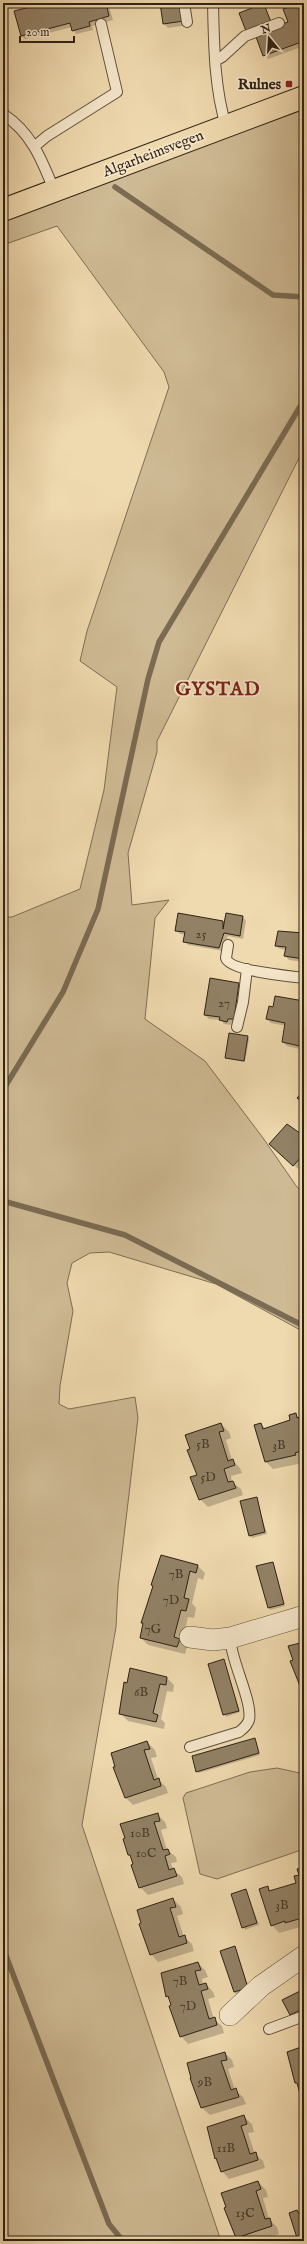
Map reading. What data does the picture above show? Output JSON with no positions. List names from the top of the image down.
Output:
{
  "streets": {
    "main road": ["Algarheimsvegen"]
  },
  "districts": ["GYSTAD"],
  "places": {
    "transit": ["Rulnes"]
  },
  "house_numbers": [
    "25",
    "27",
    "5B",
    "3B",
    "5D",
    "7B",
    "7D",
    "7G",
    "6B",
    "10B",
    "10C",
    "3B",
    "7B",
    "7D",
    "9B",
    "11B",
    "13C"
  ],
  "scale_bar": "20 m",
  "north": "top"
}
